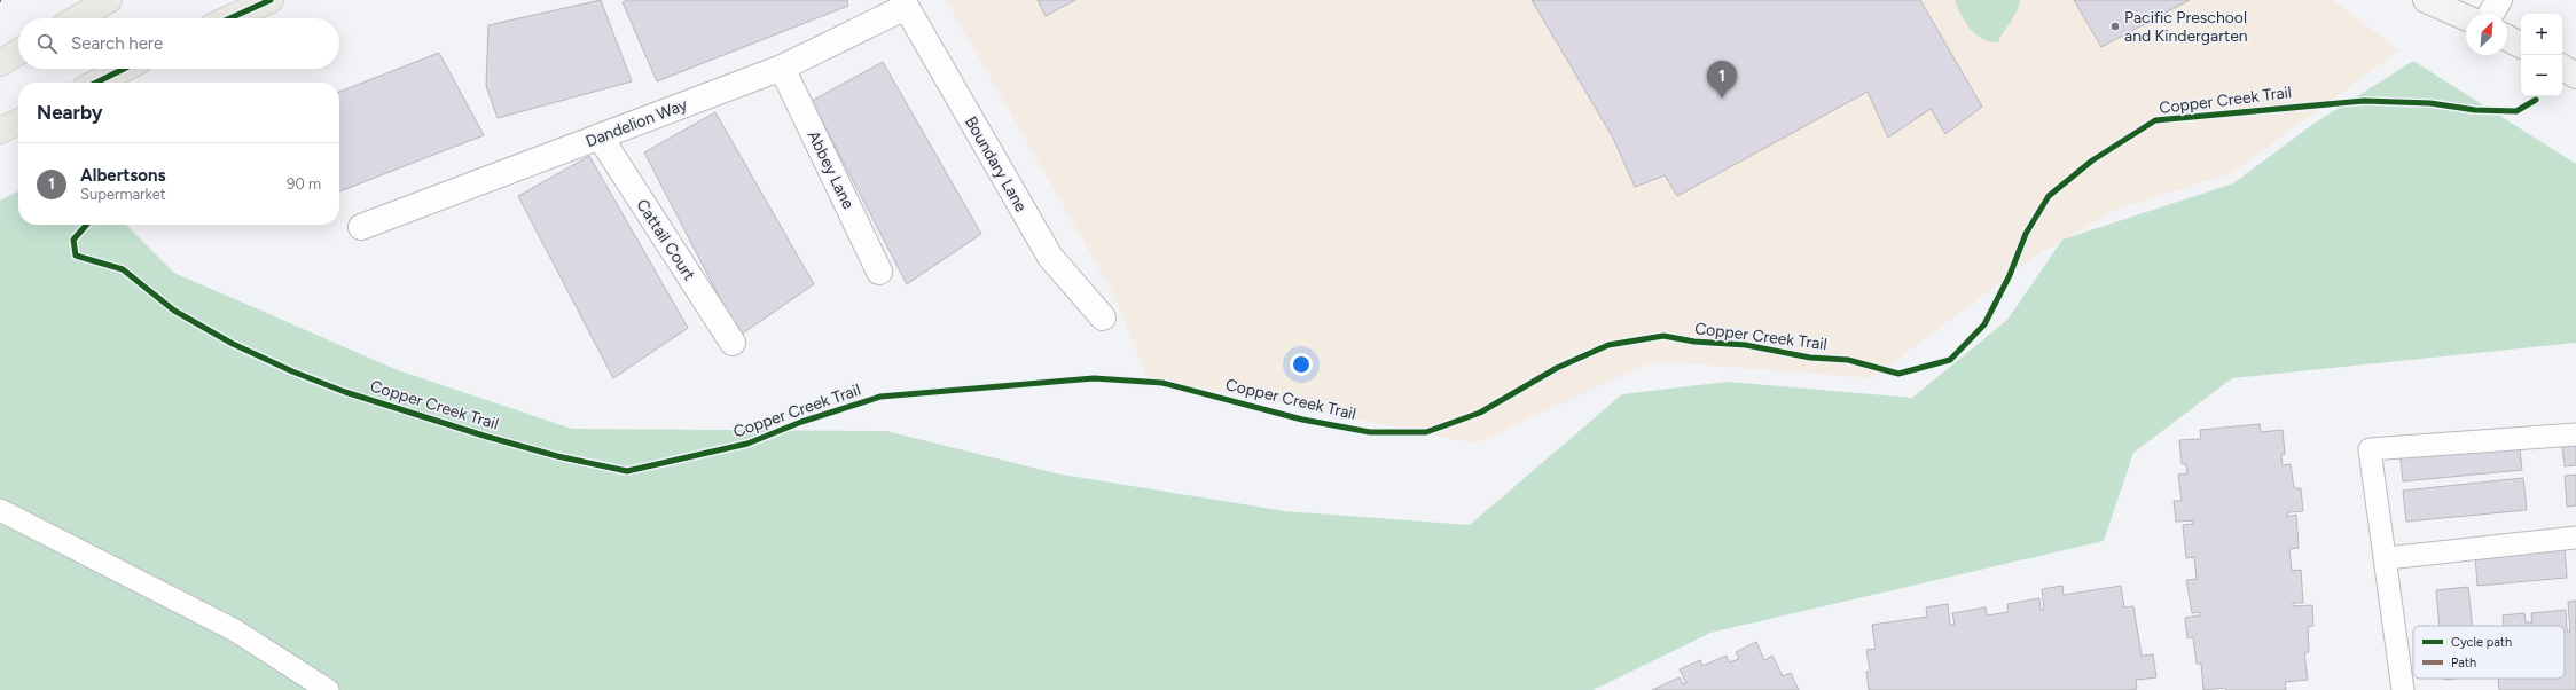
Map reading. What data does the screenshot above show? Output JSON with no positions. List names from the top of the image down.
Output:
{
  "streets": {
    "street": [
      "Dandelion Way",
      "Boundary Lane",
      "Abbey Lane",
      "Cattail Court"
    ],
    "cycle path": ["Copper Creek Trail"]
  },
  "crossings": [
    ["Dandelion Way", "Boundary Lane"],
    ["Dandelion Way", "Abbey Lane"],
    ["Dandelion Way", "Cattail Court"]
  ],
  "places": ["Pacific Preschool and Kindergarten"],
  "legend": ["Cycle path", "Path"],
  "north": "top right",
  "page": {
    "map_buttons": ["+", "−"],
    "search": "Search here",
    "pins": "1",
    "heading": "Nearby",
    "list": [
      {
        "mark": "1",
        "name": "Albertsons",
        "note": "Supermarket",
        "value": "90 m"
      }
    ]
  }
}
